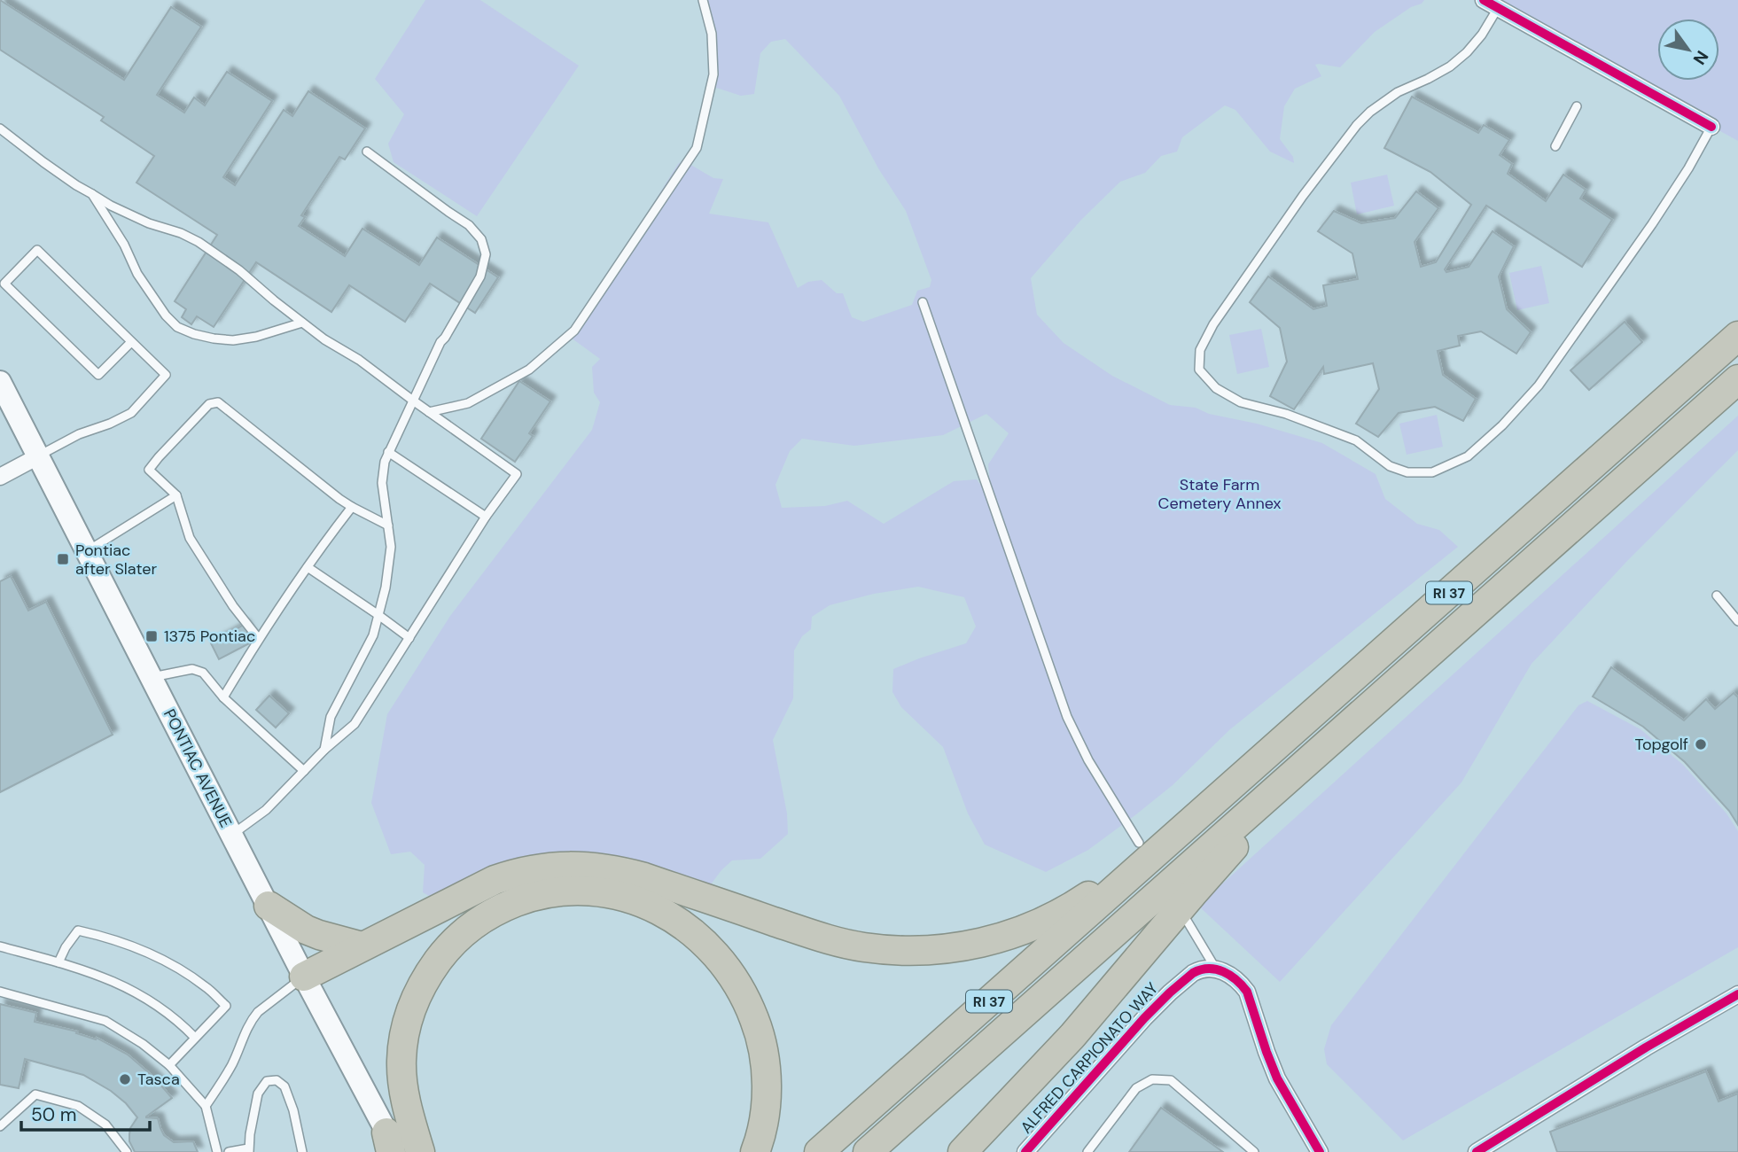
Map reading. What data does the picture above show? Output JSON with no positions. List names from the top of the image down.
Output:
{
  "streets": {
    "highway": ["RI 37"],
    "main road": ["PONTIAC AVENUE"],
    "street": ["ALFRED CARPIONATO WAY"]
  },
  "parks": ["State Farm Cemetery Annex"],
  "places": {
    "transit": ["Pontiac after Slater", "1375 Pontiac"],
    "other": ["Topgolf", "Tasca"]
  },
  "scale_bar": "50 m",
  "north": "bottom right"
}
